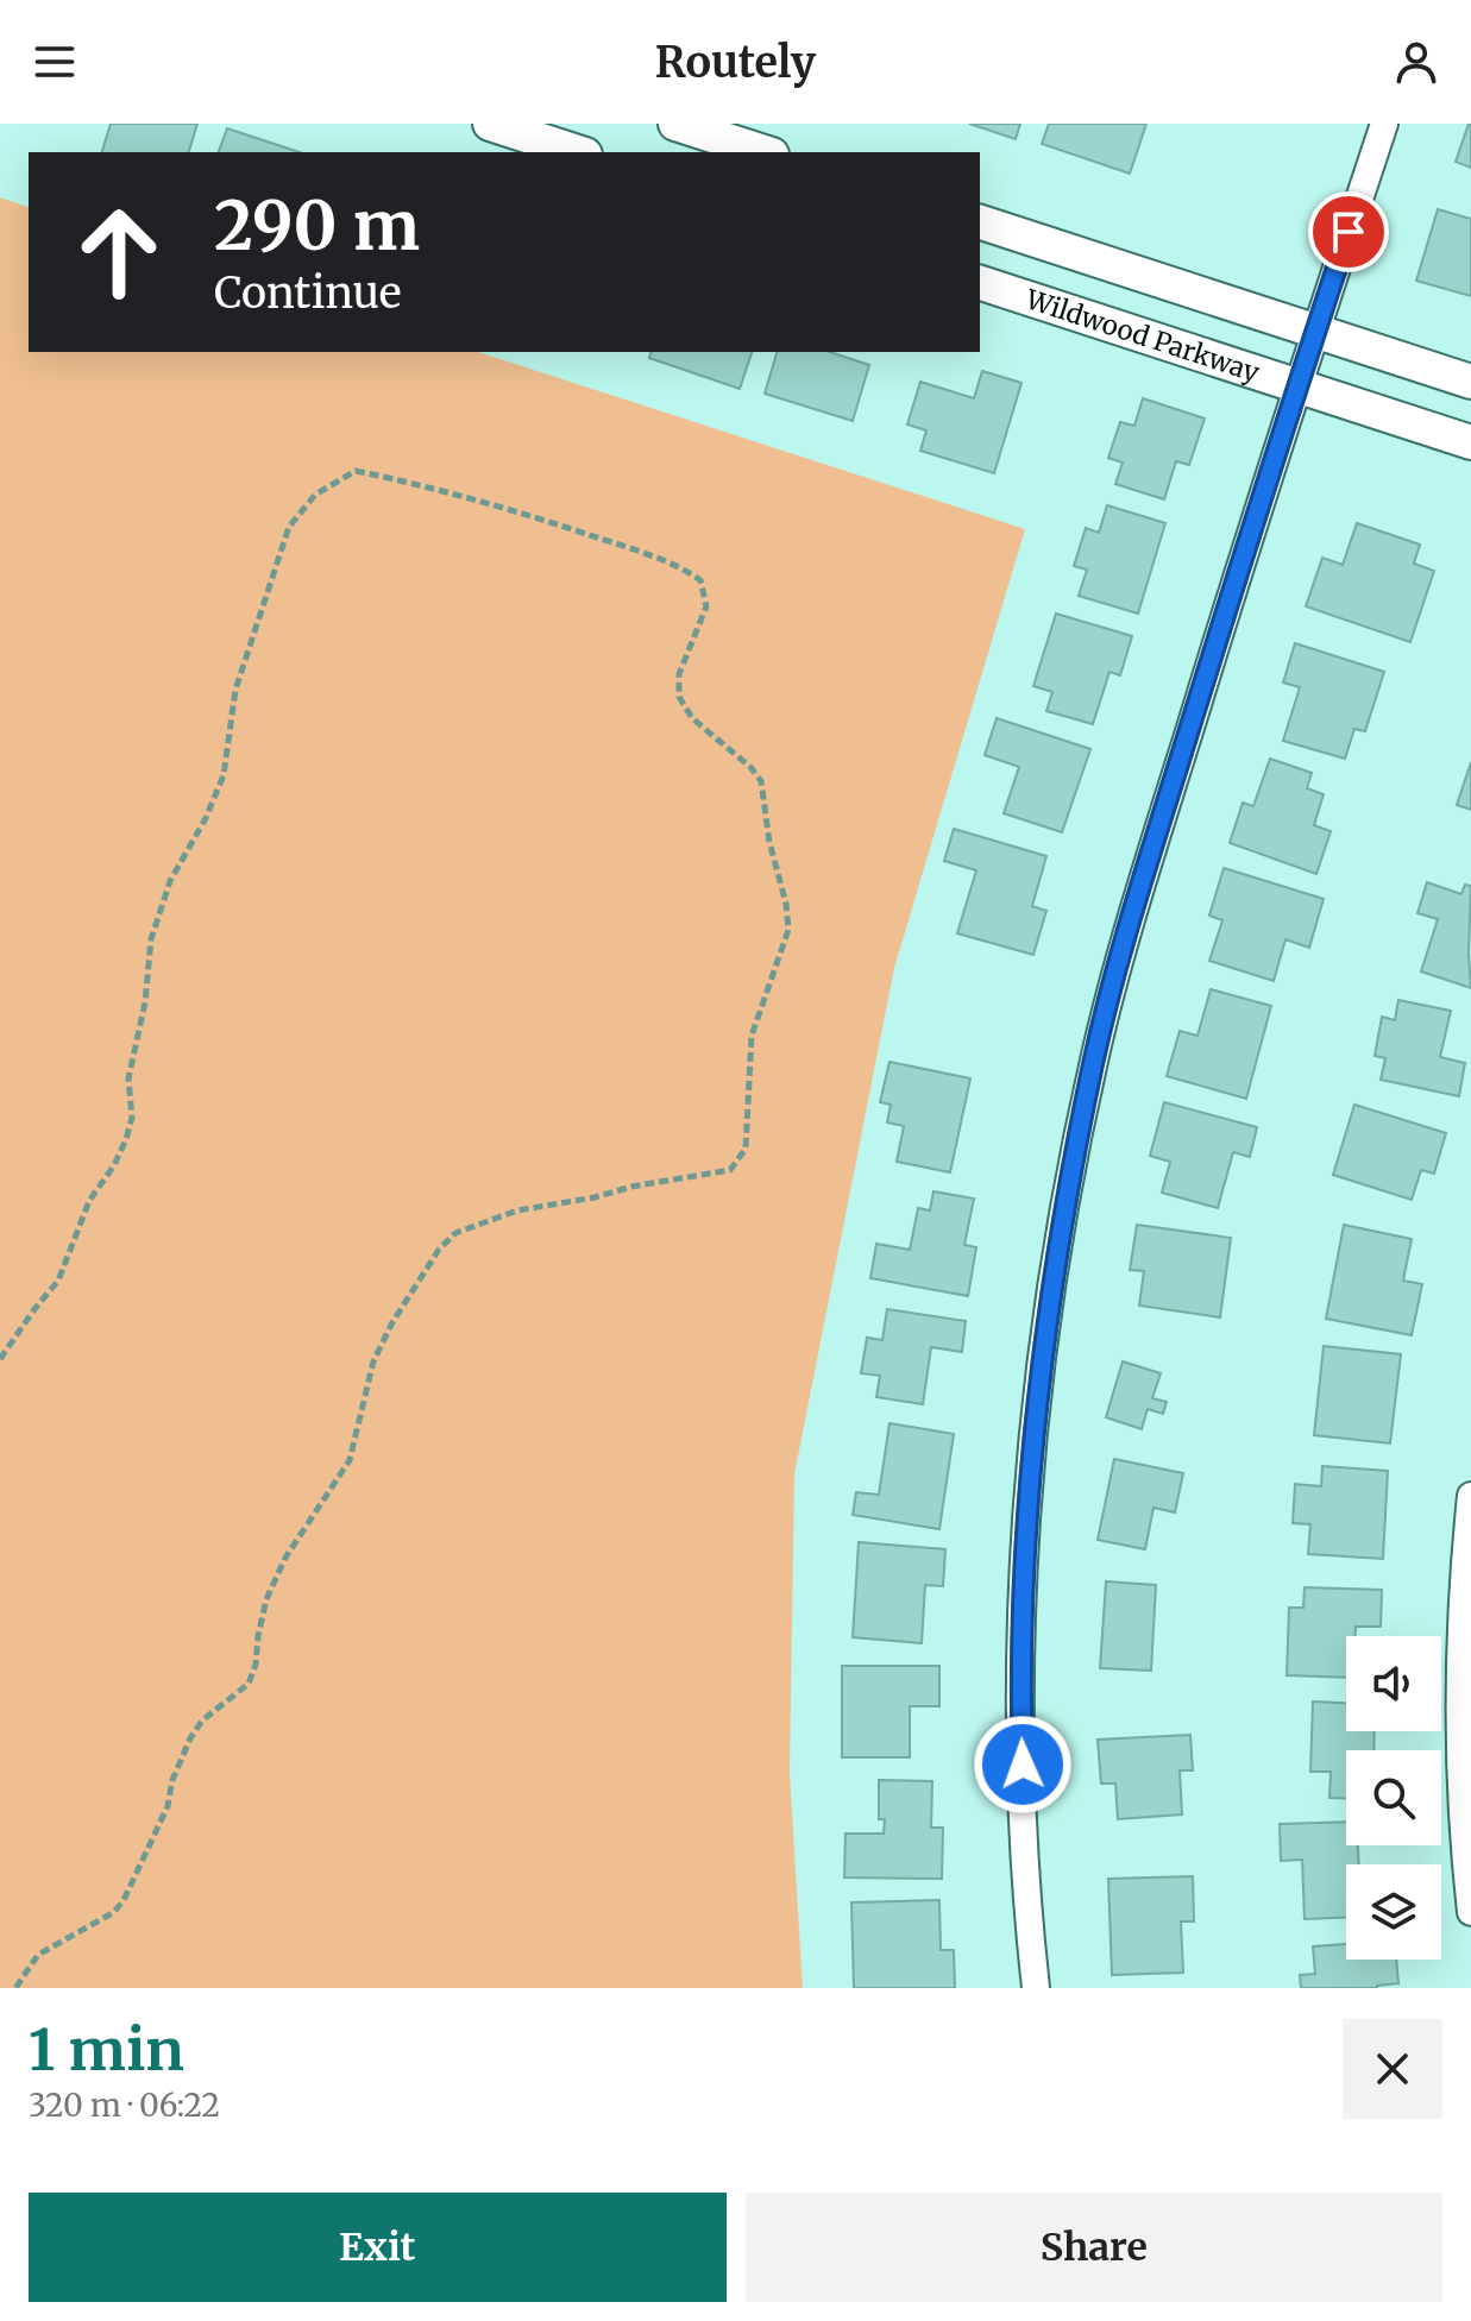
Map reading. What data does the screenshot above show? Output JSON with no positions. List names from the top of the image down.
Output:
{
  "streets": {
    "street": ["Wildwood Parkway"]
  },
  "page": {
    "header": "Routely",
    "turn": ["290 m", "Continue"],
    "heading": ["1 min", "320 m · 06:22"],
    "buttons": ["Exit", "Share"]
  }
}
